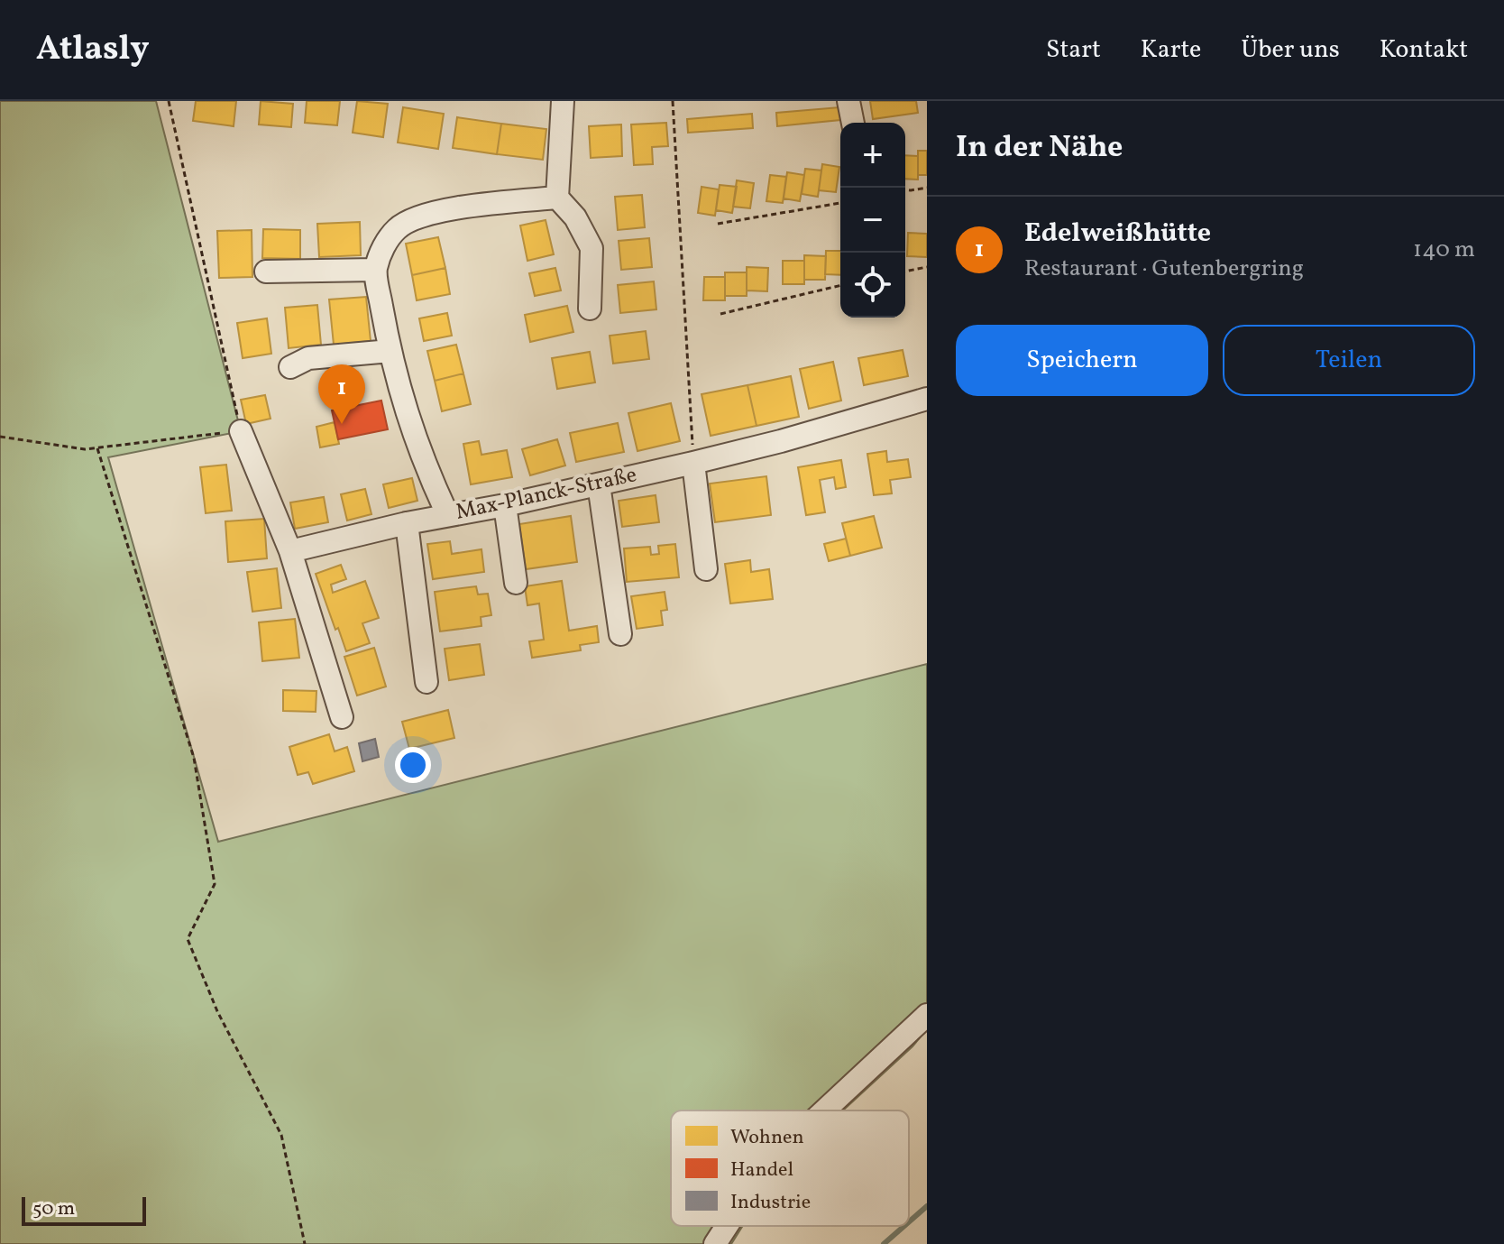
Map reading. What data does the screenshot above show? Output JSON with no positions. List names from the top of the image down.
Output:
{
  "streets": {
    "street": ["Max-Planck-Straße"]
  },
  "legend": ["Wohnen", "Handel", "Industrie"],
  "scale_bar": "50 m",
  "page": {
    "header": "Atlasly",
    "nav": [
      "Start",
      "Karte",
      "Über uns",
      "Kontakt"
    ],
    "heading": "In der Nähe",
    "map_buttons": ["+", "−"],
    "list": [
      {
        "mark": "1",
        "name": "Edelweißhütte",
        "note": "Restaurant · Gutenbergring",
        "value": "140 m"
      }
    ],
    "buttons": ["Speichern", "Teilen"],
    "pins": "1",
    "scale": "50 m"
  }
}
